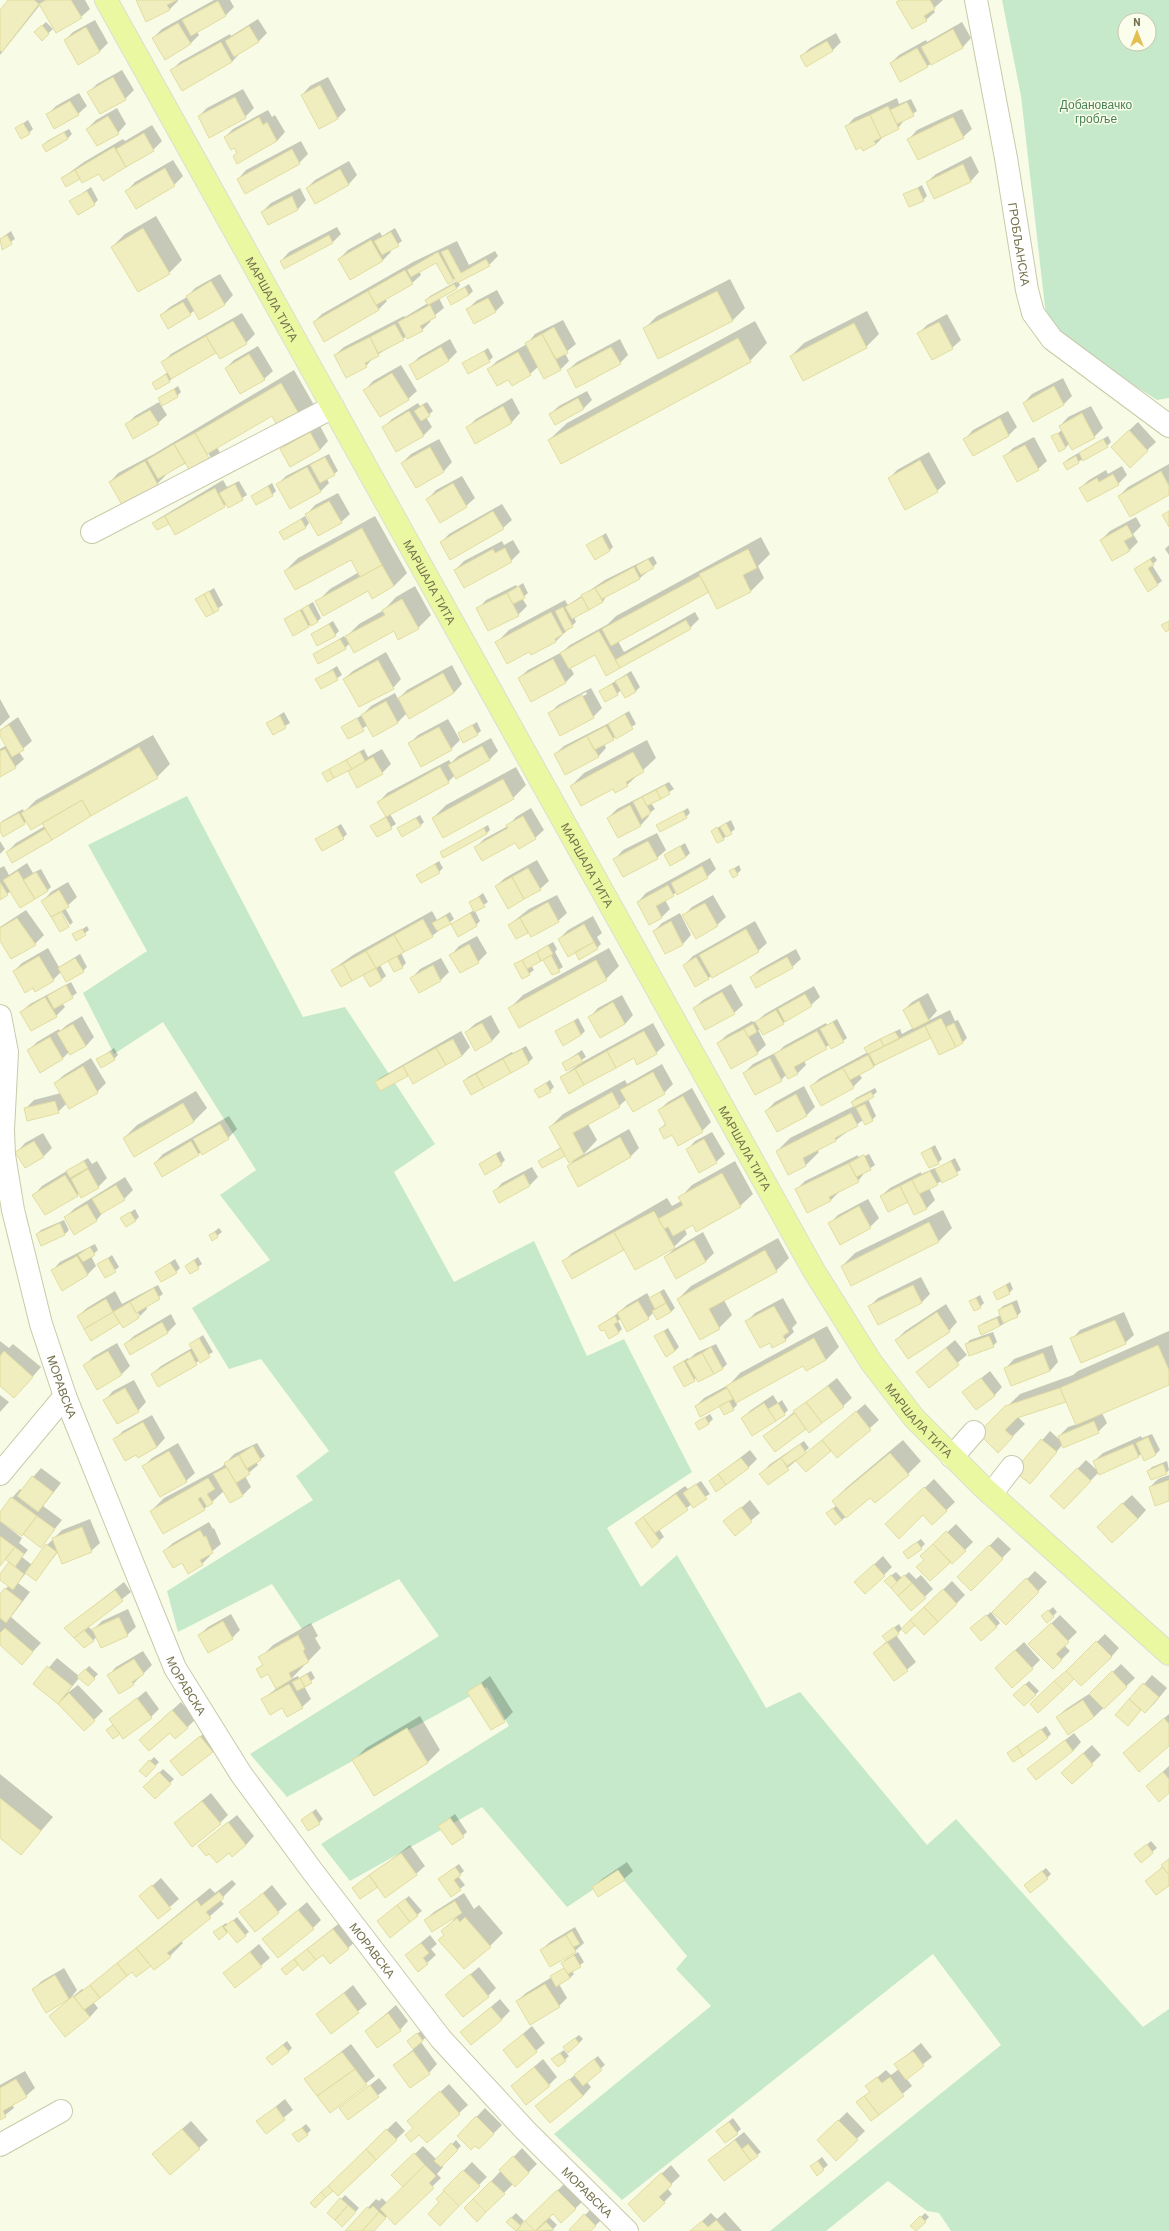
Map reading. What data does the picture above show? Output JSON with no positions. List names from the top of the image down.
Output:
{
  "streets": {
    "main road": ["МАРШАЛА ТИТА"],
    "street": ["ГРОБЉАНСКА", "МОРАВСКА"]
  },
  "parks": ["Добановачко гробље"],
  "north": "top"
}
